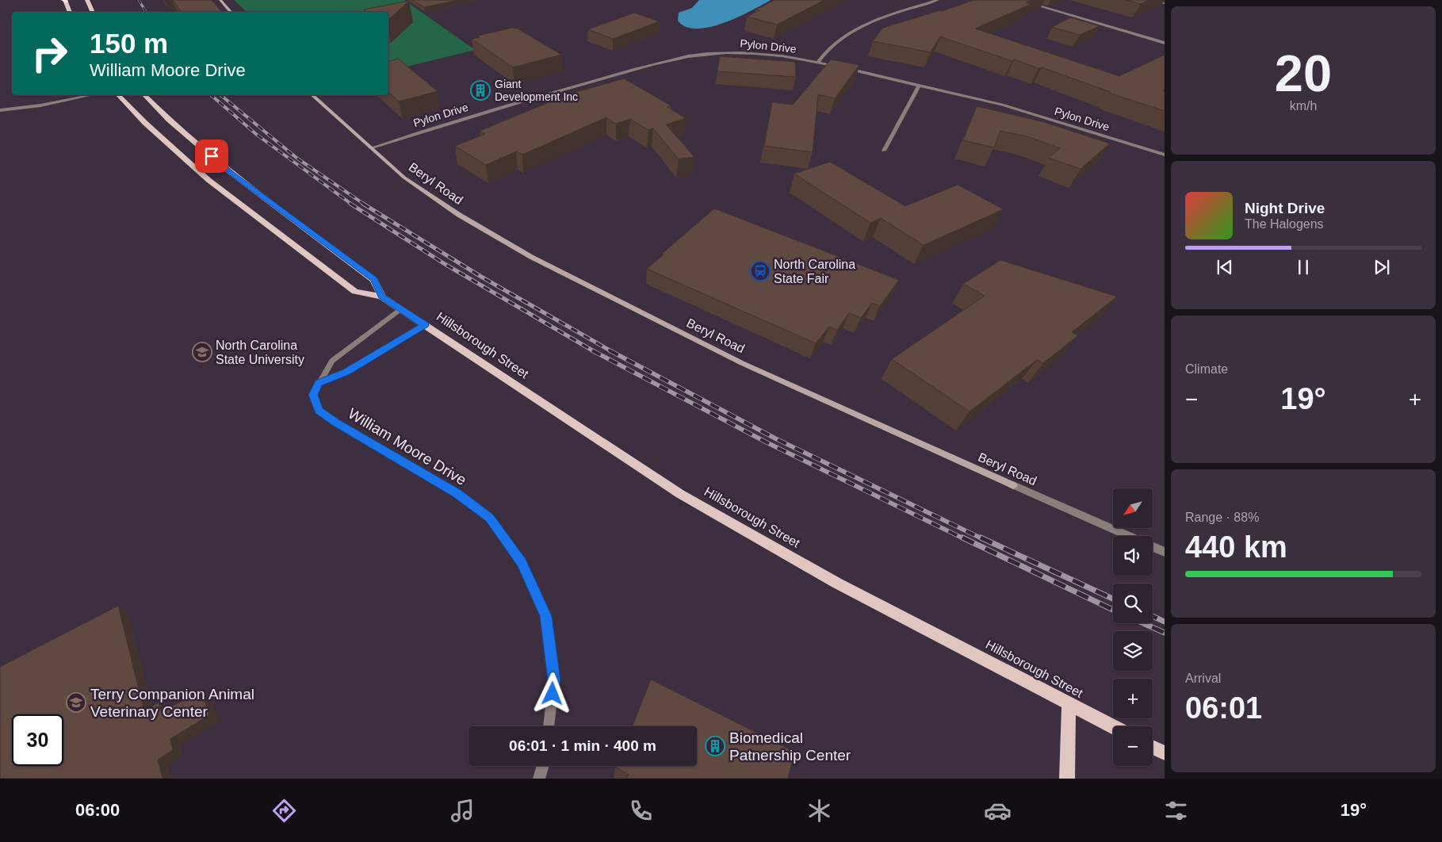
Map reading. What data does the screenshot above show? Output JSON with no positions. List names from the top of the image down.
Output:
{
  "streets": {
    "main road": ["Hillsborough Street"],
    "street": ["Pylon Drive", "Beryl Road", "William Moore Drive"]
  },
  "crossings": [
    ["Pylon Drive", "Beryl Road"],
    ["Hillsborough Street", "William Moore Drive"]
  ],
  "places": {
    "building": ["Giant Development Inc", "Biomedical Patnership Center"],
    "station": ["North Carolina State Fair"],
    "school or university": ["North Carolina State University", "Terry Companion Animal Veterinary Center"]
  },
  "north": "bottom left",
  "page": {
    "tile": [
      ["20", "km/h"],
      "Climate",
      ["Range · 88%", "440 km"],
      ["Arrival", "06:01"]
    ],
    "turn": ["150 m", "William Moore Drive"],
    "song": ["Night Drive", "The Halogens"],
    "heat": ["−", "19°", "+"],
    "map_buttons": ["+", "−"],
    "limit": "30",
    "trip": "06:01 · 1 min · 400 m",
    "tabs": ["06:00", "19°"]
  }
}
